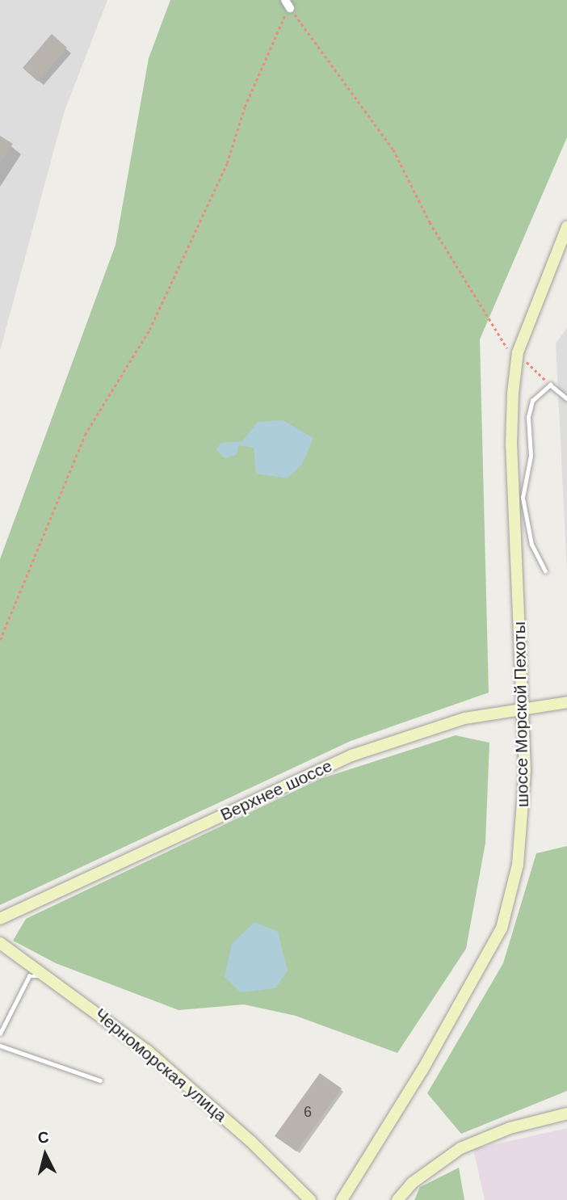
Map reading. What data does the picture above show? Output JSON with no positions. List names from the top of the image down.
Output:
{
  "streets": {
    "street": ["шоссе Морской Пехоты", "Верхнее шоссе", "Черноморская улица"]
  },
  "crossings": [
    ["шоссе Морской Пехоты", "Верхнее шоссе"]
  ],
  "house_numbers": ["6"],
  "north": "top"
}
